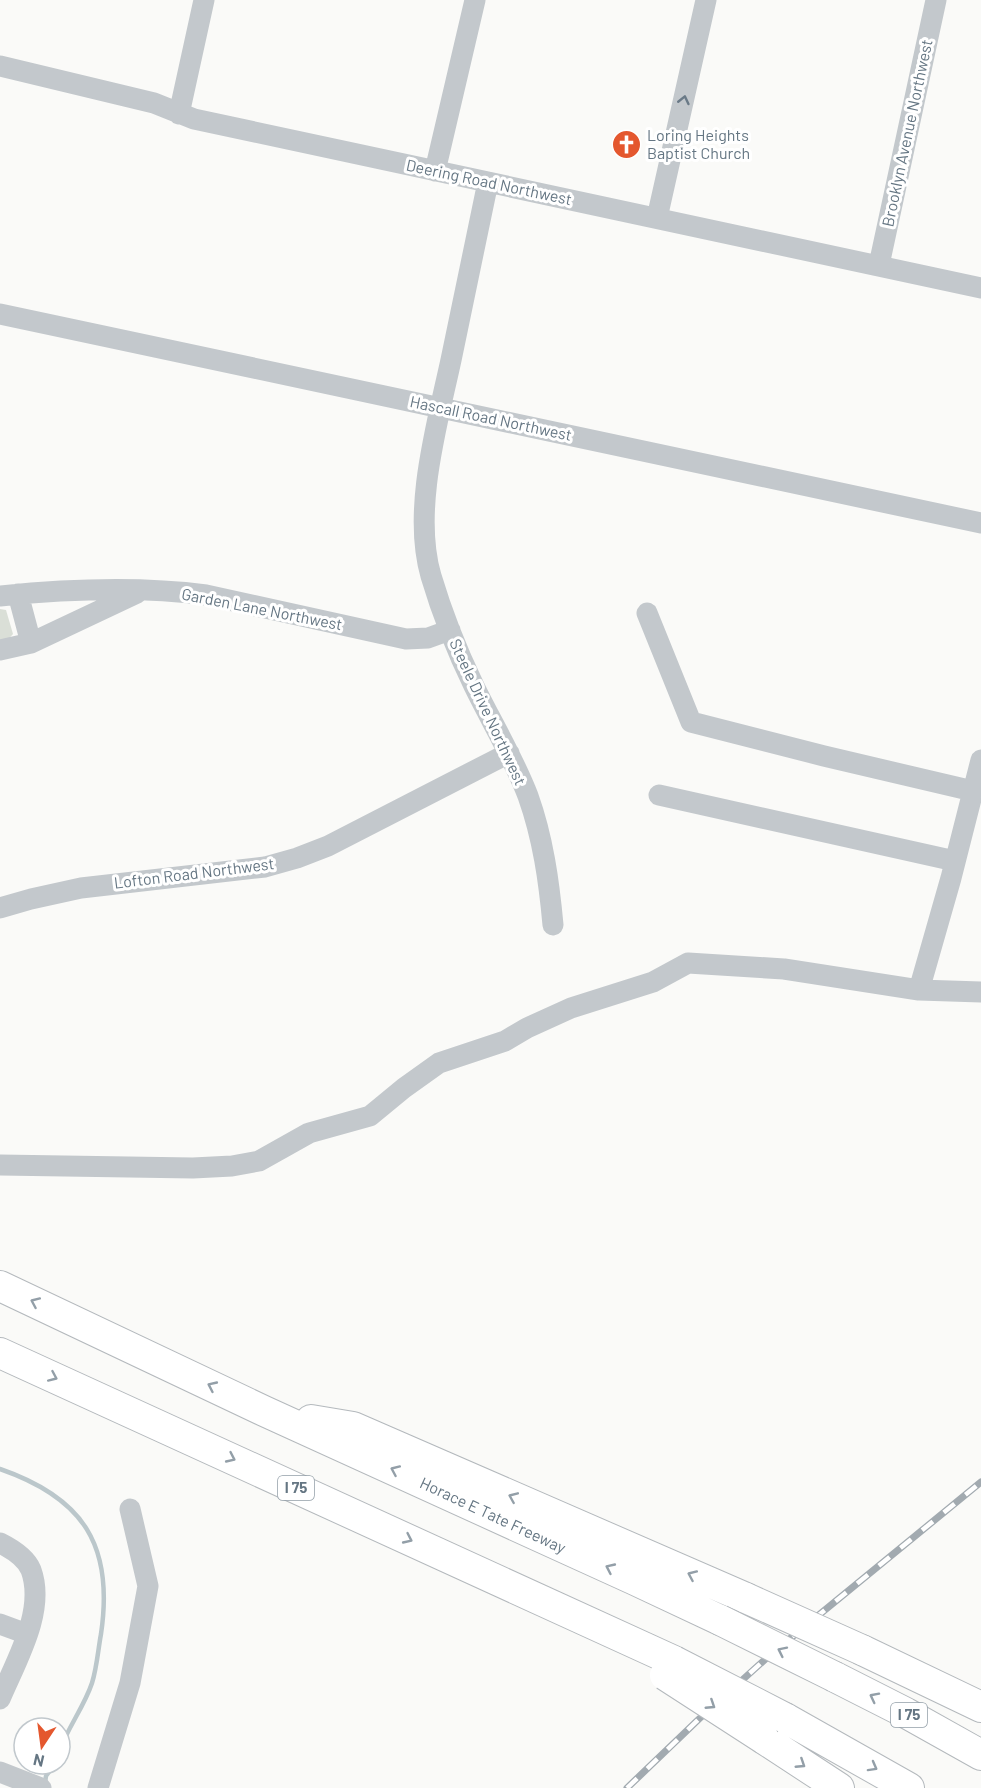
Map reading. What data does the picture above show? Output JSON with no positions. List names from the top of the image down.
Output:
{
  "streets": {
    "highway": ["I 75", "Horace E Tate Freeway"],
    "street": [
      "Brooklyn Avenue Northwest",
      "Deering Road Northwest",
      "Hascall Road Northwest",
      "Garden Lane Northwest",
      "Steele Drive Northwest",
      "Lofton Road Northwest"
    ]
  },
  "crossings": [
    ["Brooklyn Avenue Northwest", "Deering Road Northwest"],
    ["Deering Road Northwest", "Steele Drive Northwest"],
    ["Hascall Road Northwest", "Steele Drive Northwest"],
    ["Garden Lane Northwest", "Steele Drive Northwest"],
    ["Steele Drive Northwest", "Lofton Road Northwest"]
  ],
  "places": {
    "church": ["Loring Heights Baptist Church"]
  },
  "north": "bottom"
}
